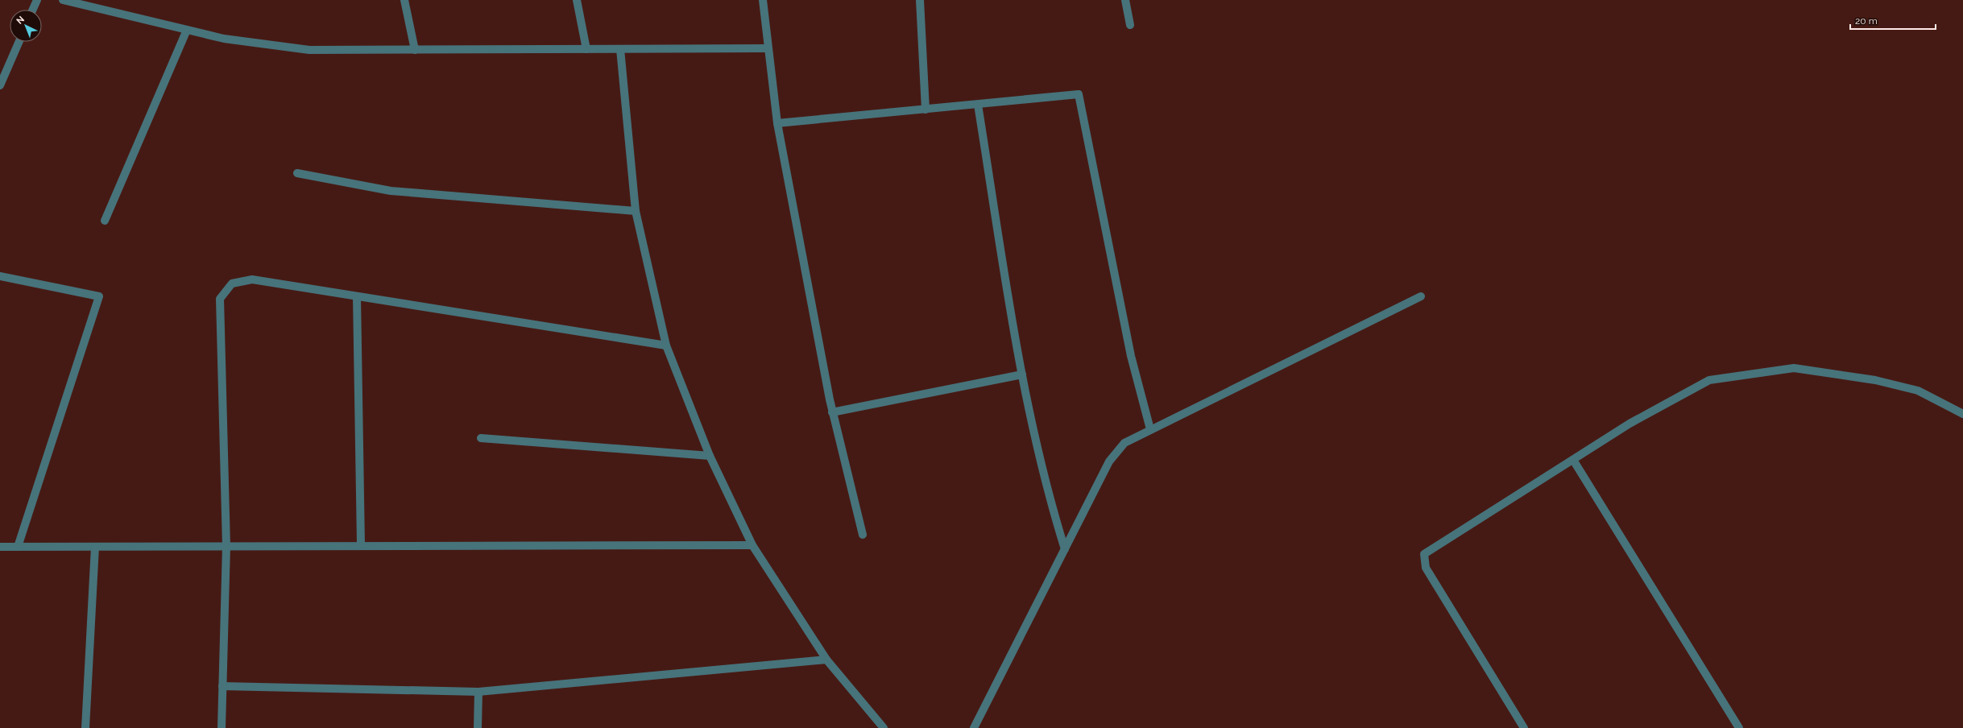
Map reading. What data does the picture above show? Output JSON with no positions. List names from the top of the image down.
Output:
{
  "scale_bar": "20 m",
  "north": "top left"
}
